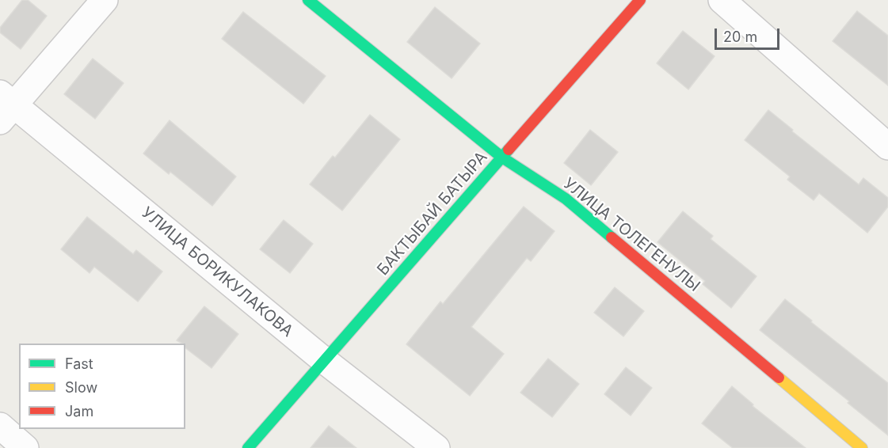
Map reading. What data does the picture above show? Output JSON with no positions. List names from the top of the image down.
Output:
{
  "streets": {
    "street": ["БАКТЫБАЙ БАТЫРА", "УЛИЦА ТОЛЕГЕНУЛЫ", "УЛИЦА БОРИКУЛАКОВА"]
  },
  "crossings": [
    ["БАКТЫБАЙ БАТЫРА", "УЛИЦА ТОЛЕГЕНУЛЫ"],
    ["БАКТЫБАЙ БАТЫРА", "УЛИЦА БОРИКУЛАКОВА"]
  ],
  "legend": ["Fast", "Slow", "Jam"],
  "scale_bar": "20 m"
}
